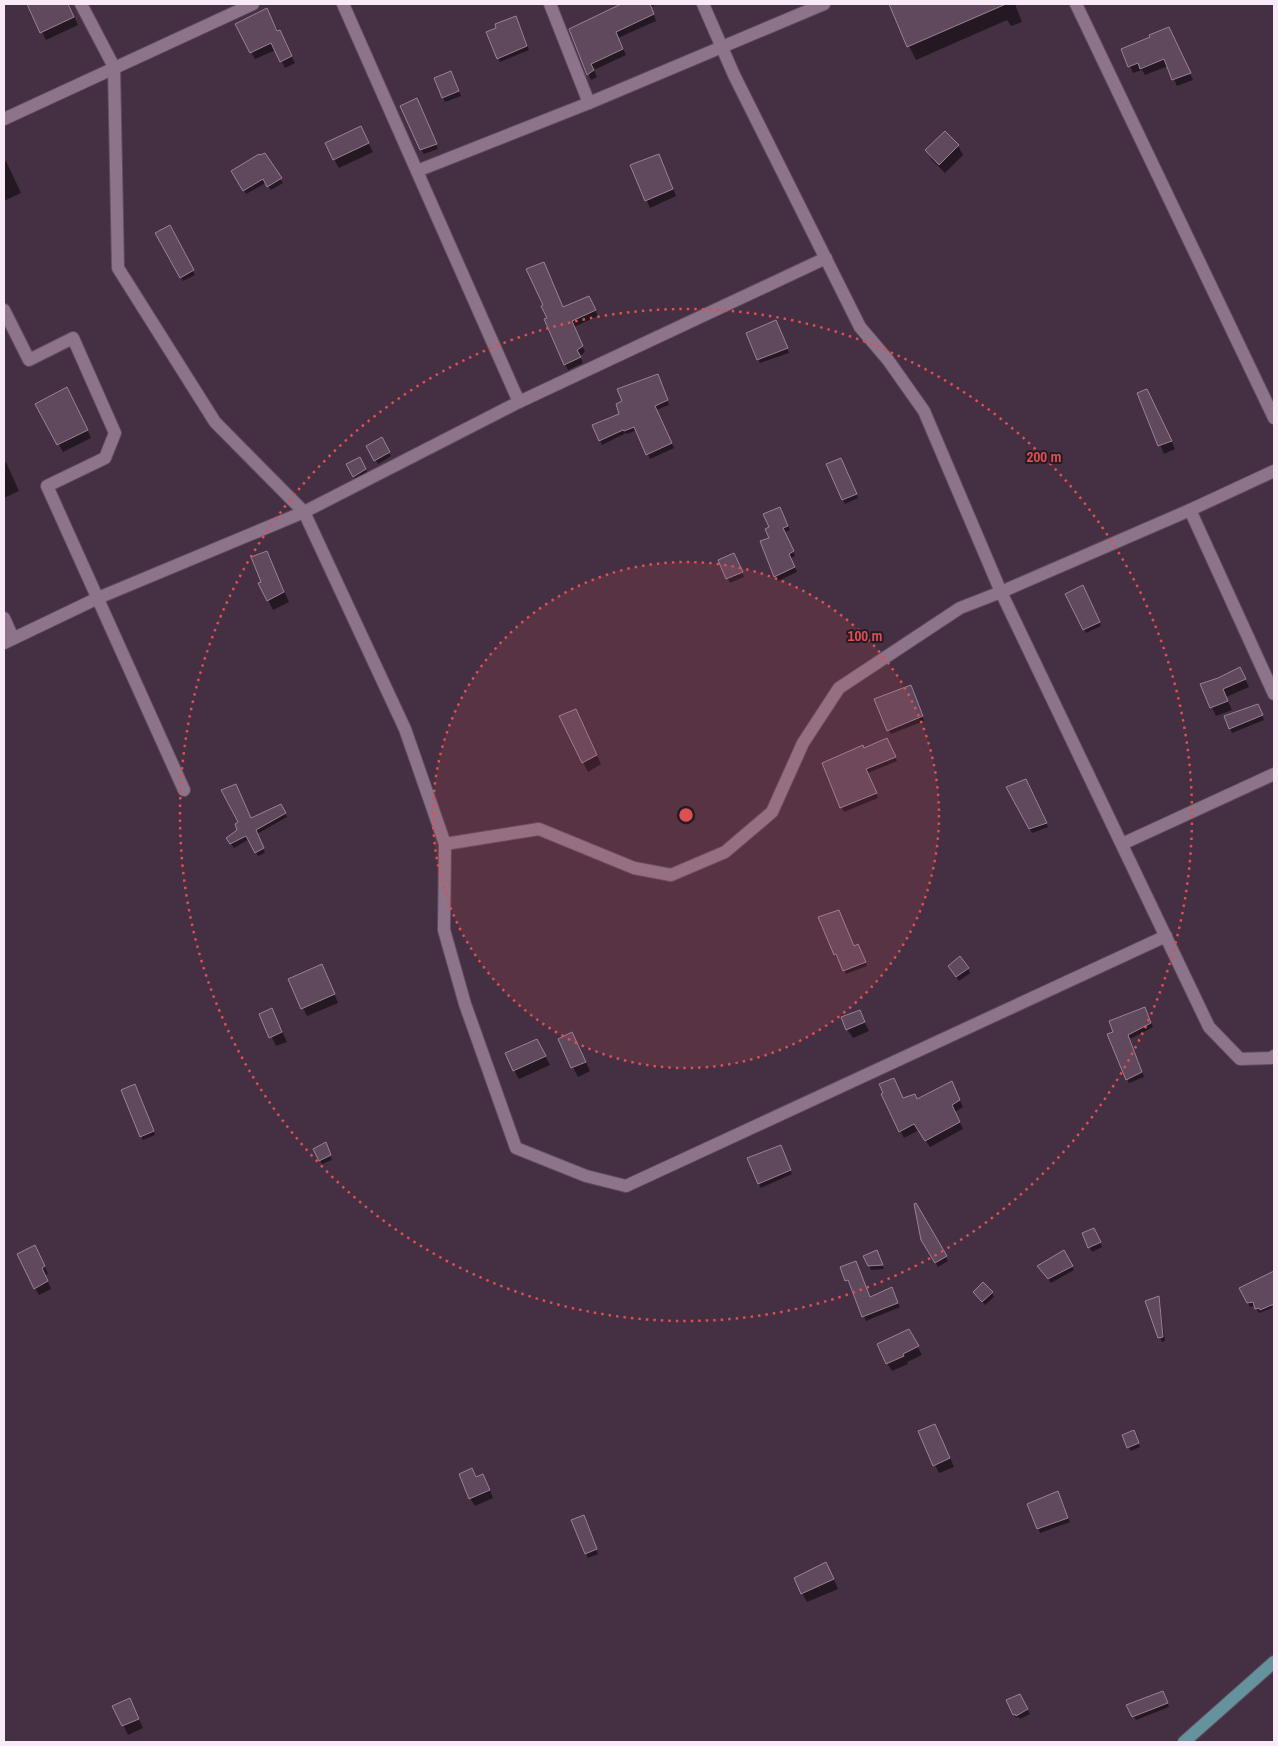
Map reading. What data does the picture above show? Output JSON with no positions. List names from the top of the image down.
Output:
{
  "rings": ["200 m", "100 m"]
}
